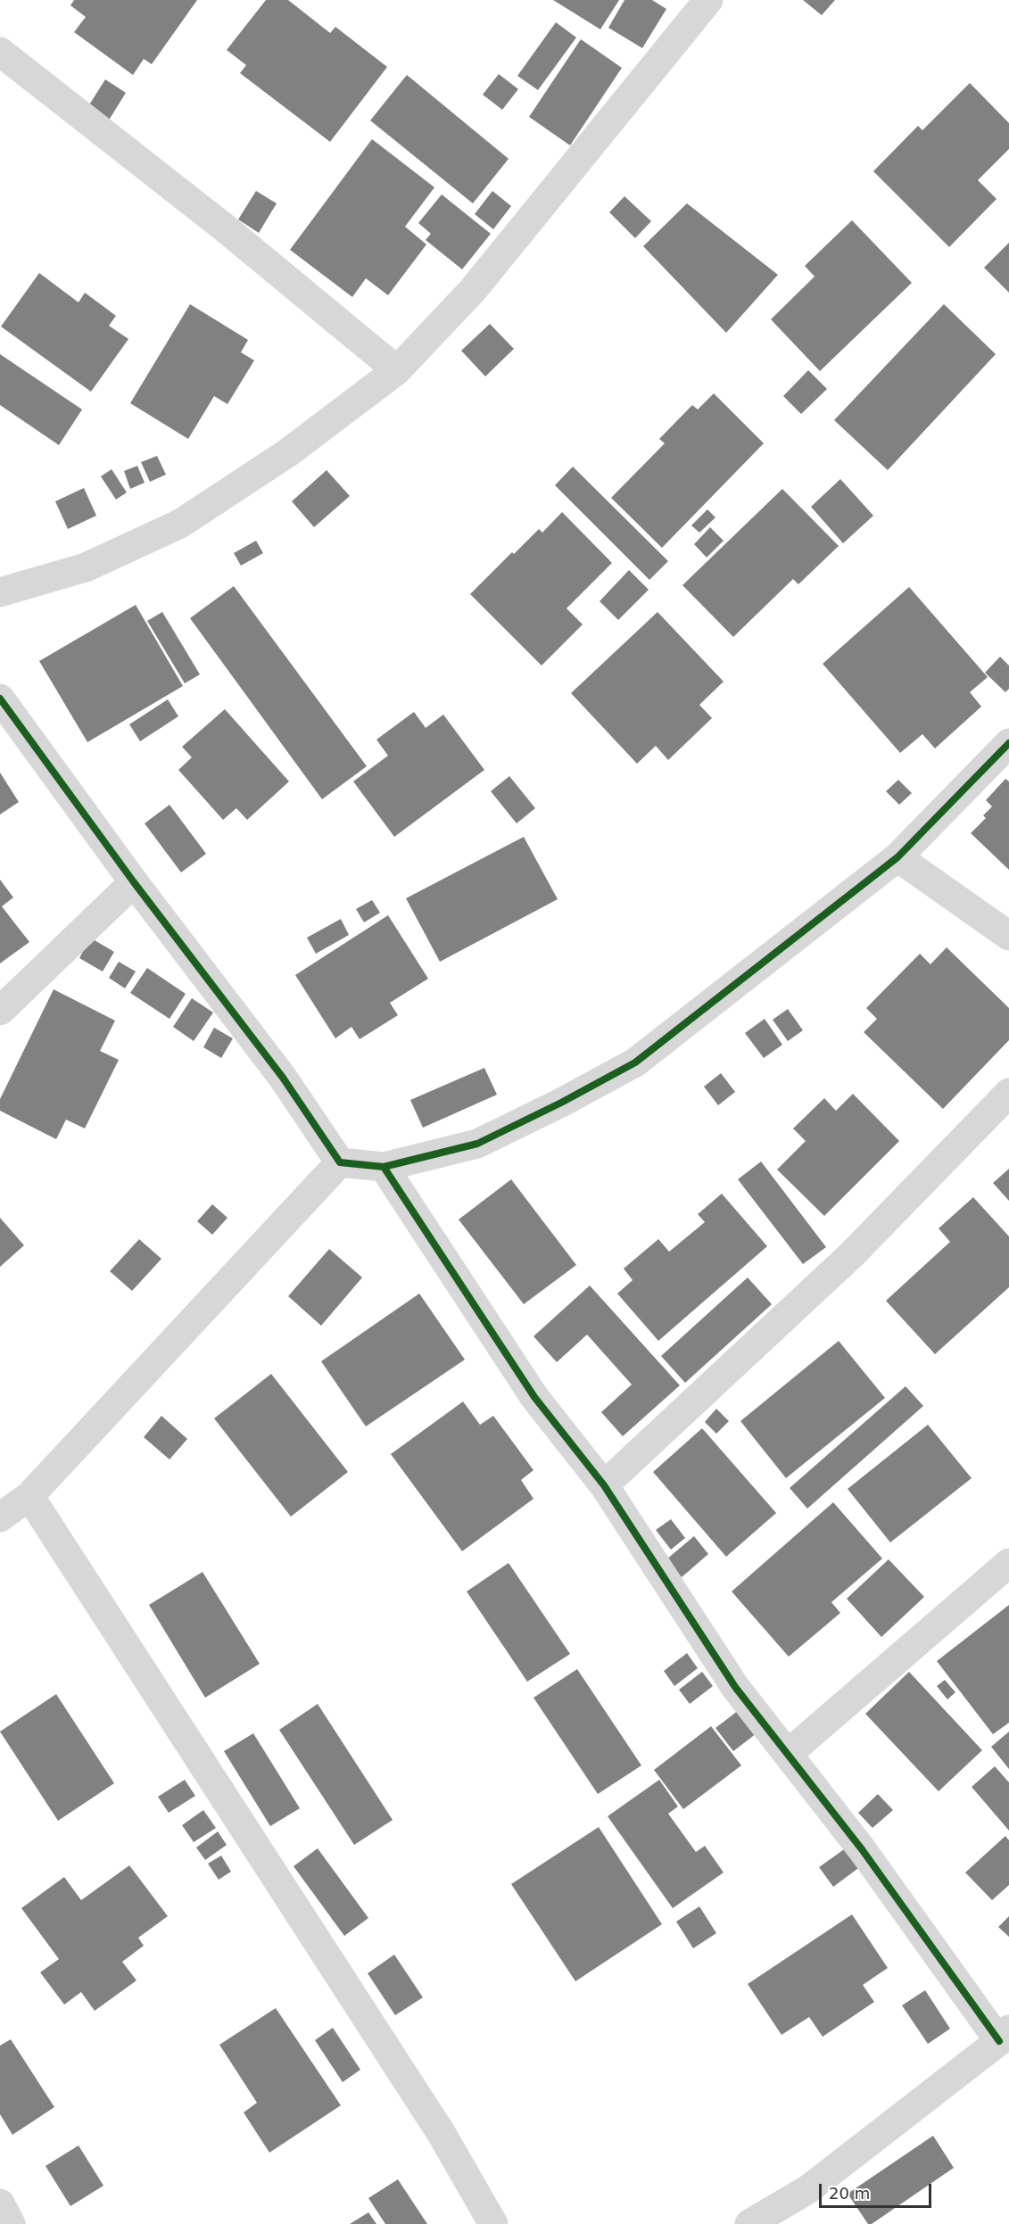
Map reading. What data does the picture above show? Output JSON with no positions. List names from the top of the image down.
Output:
{
  "scale_bar": "20 m"
}
